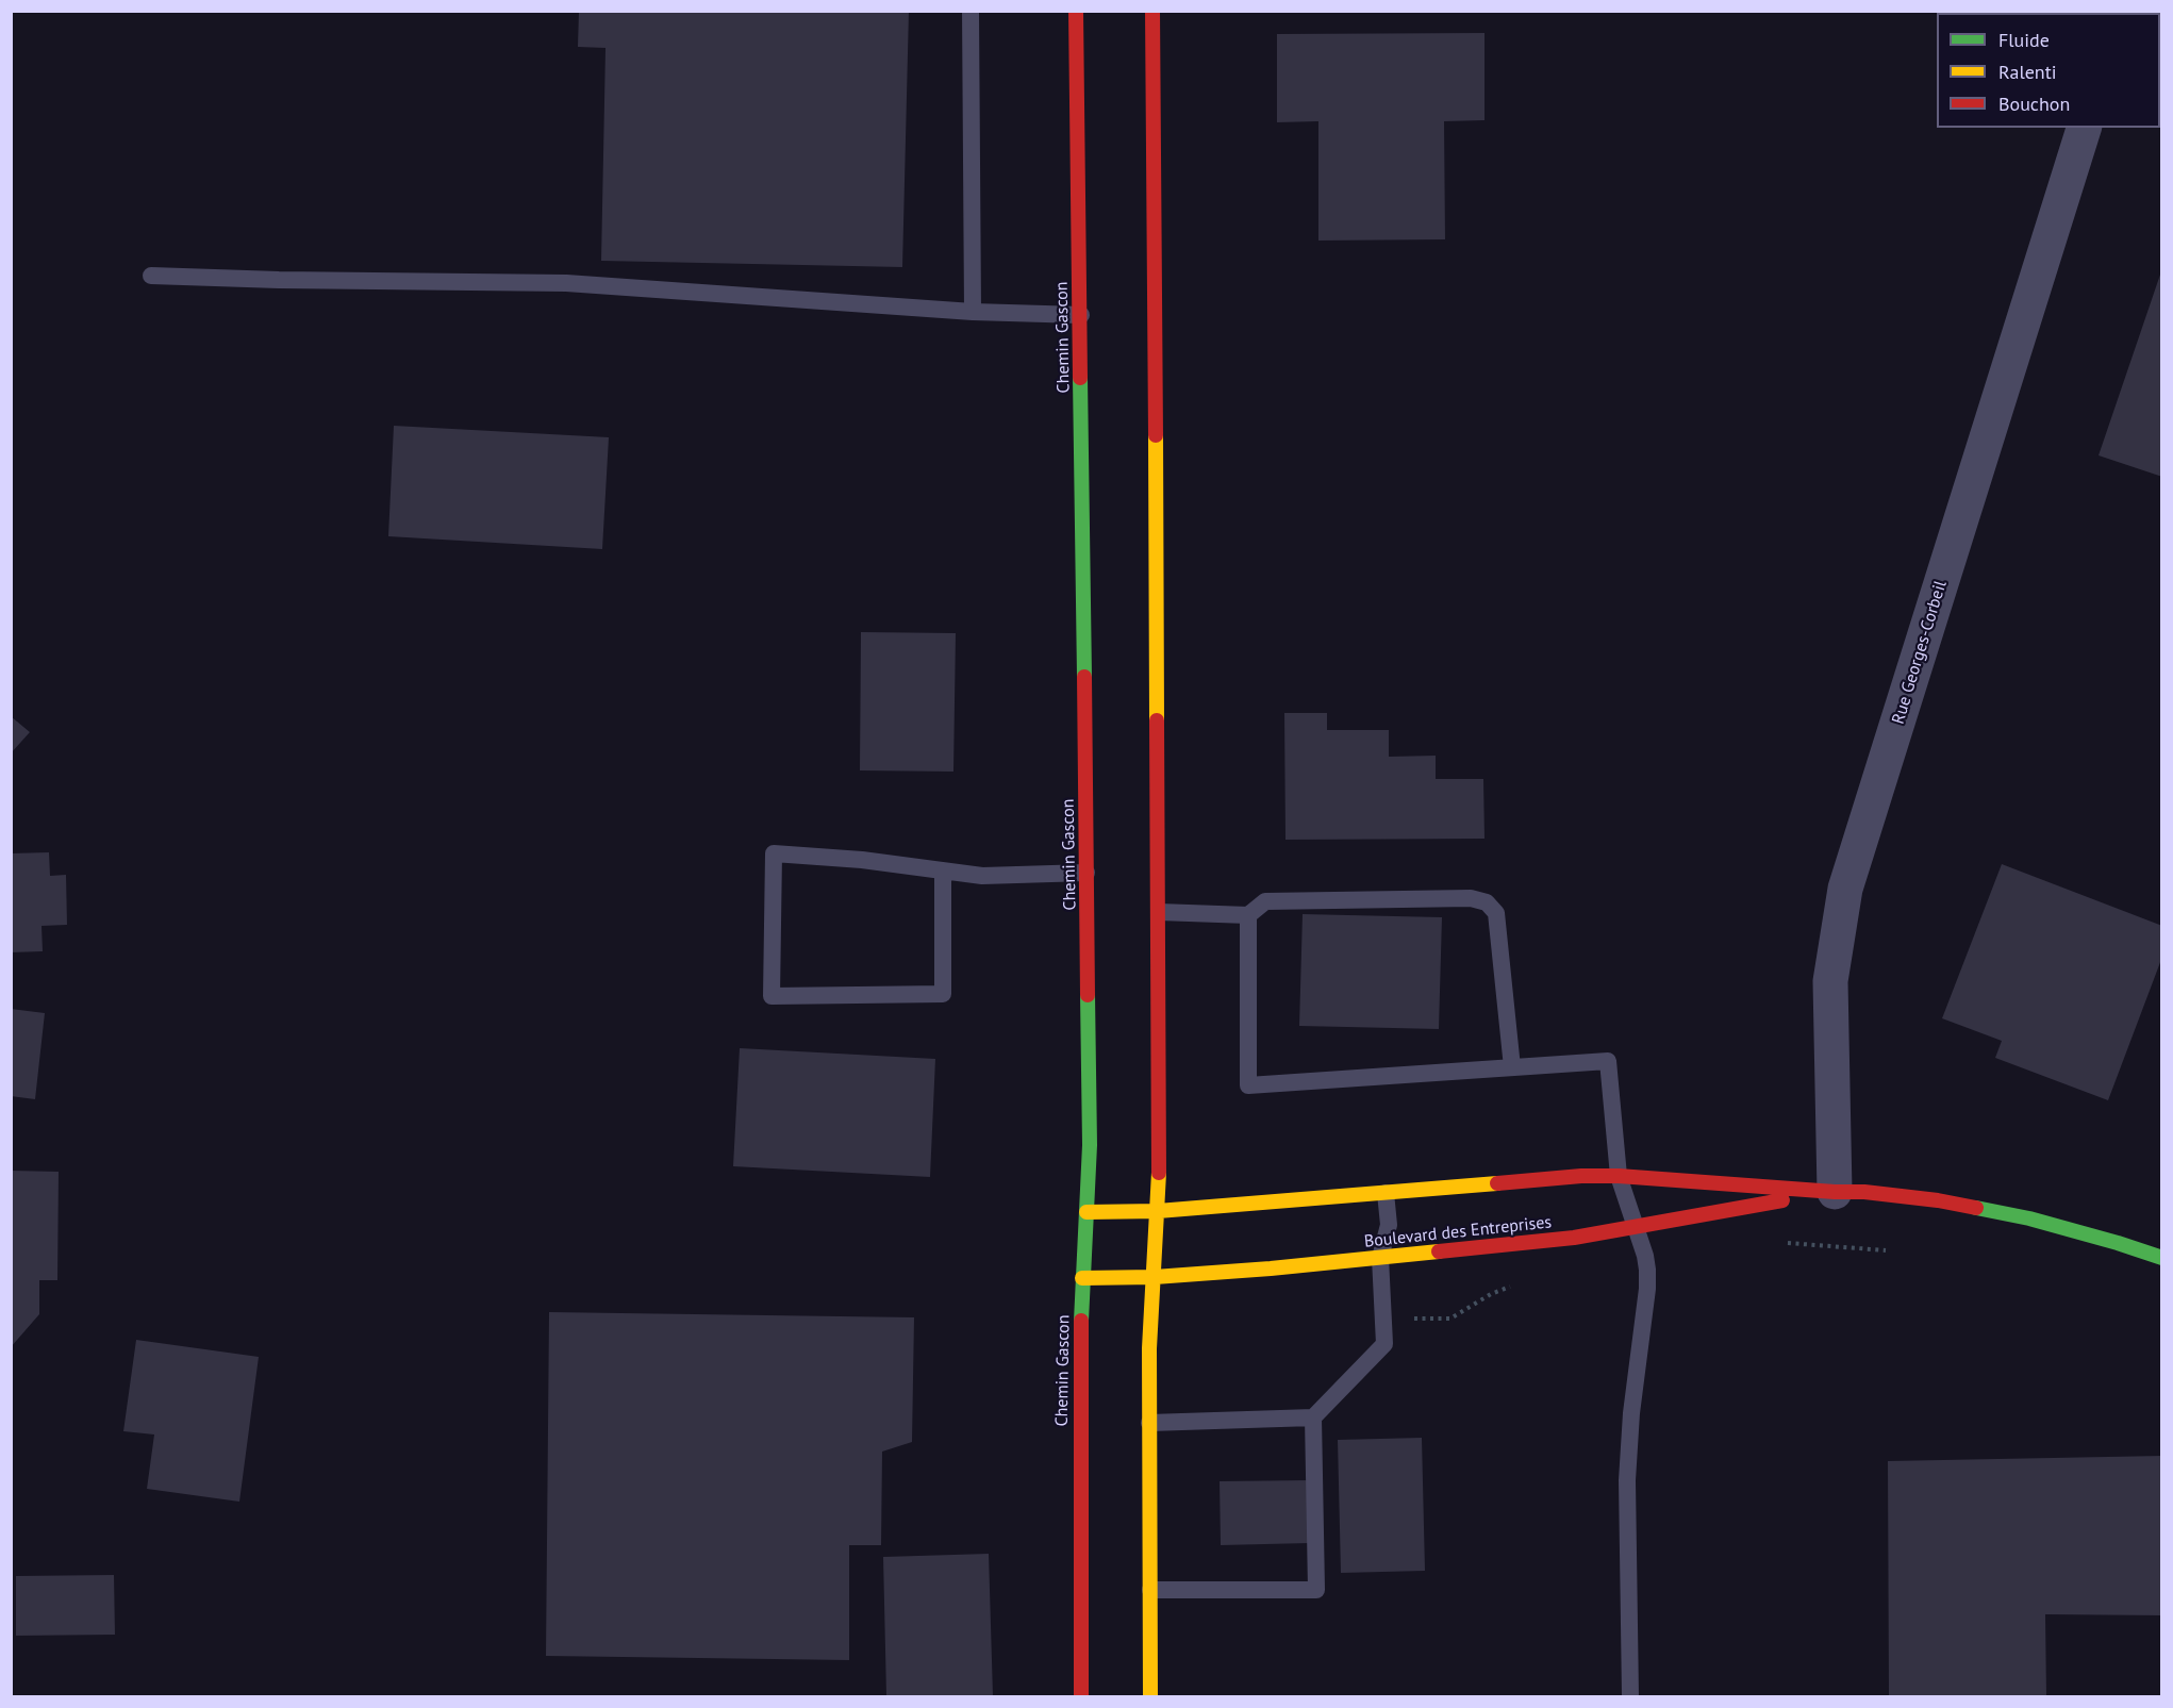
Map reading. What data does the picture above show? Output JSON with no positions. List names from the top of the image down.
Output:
{
  "streets": {
    "main road": ["Chemin Gascon", "Boulevard des Entreprises"],
    "street": ["Rue Georges-Corbeil"]
  },
  "crossings": [
    ["Chemin Gascon", "Boulevard des Entreprises"],
    ["Rue Georges-Corbeil", "Boulevard des Entreprises"]
  ],
  "legend": ["Fluide", "Ralenti", "Bouchon"]
}
